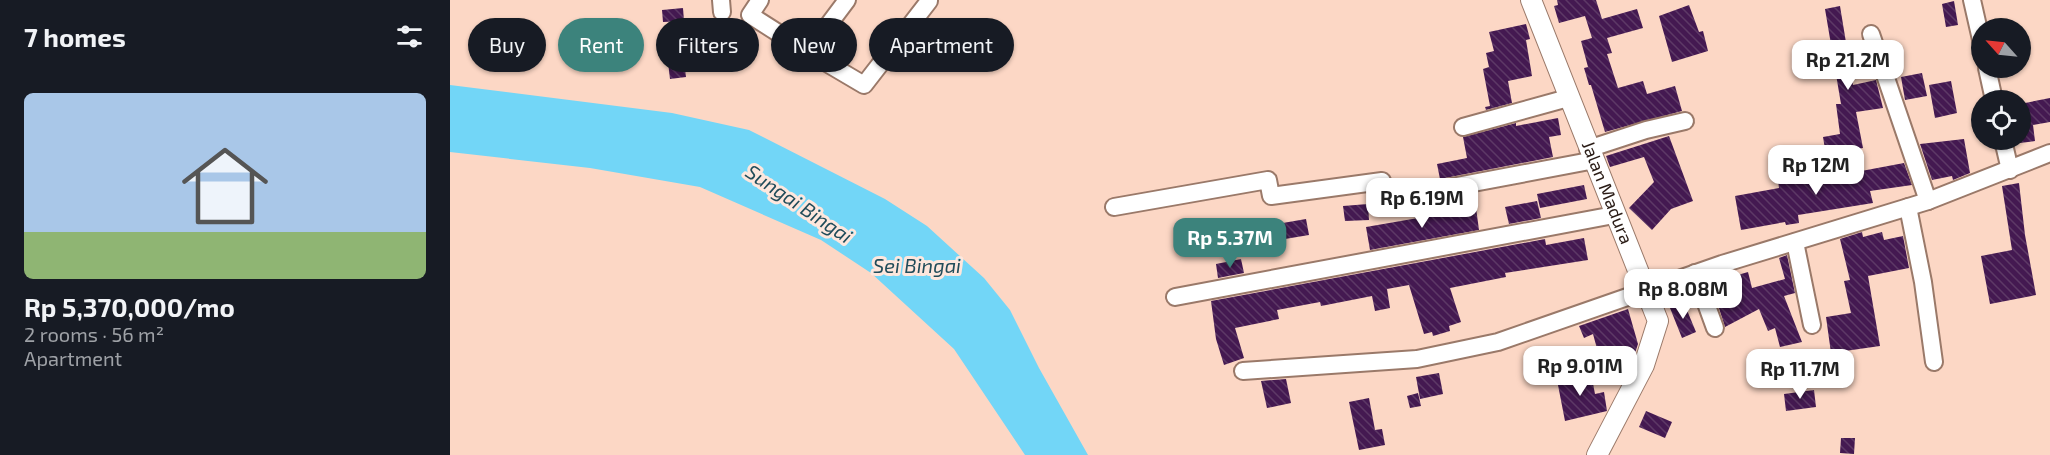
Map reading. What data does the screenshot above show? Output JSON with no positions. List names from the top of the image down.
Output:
{
  "streets": {
    "street": ["Jalan Madura"]
  },
  "water": ["Sungai Bingai", "Sei Bingai"],
  "north": "top left",
  "page": {
    "heading": "7 homes",
    "chip": [
      "Buy",
      "Rent",
      "Filters",
      "New",
      "Apartment"
    ],
    "price": [
      "Rp 21.2M",
      "Rp 12M",
      "Rp 6.19M",
      "Rp 5.37M",
      "Rp 8.08M",
      "Rp 9.01M",
      "Rp 11.7M"
    ],
    "list": [
      {
        "name": "Rp 5,370,000/mo",
        "note": "2 rooms · 56 m² · Apartment"
      }
    ]
  }
}
